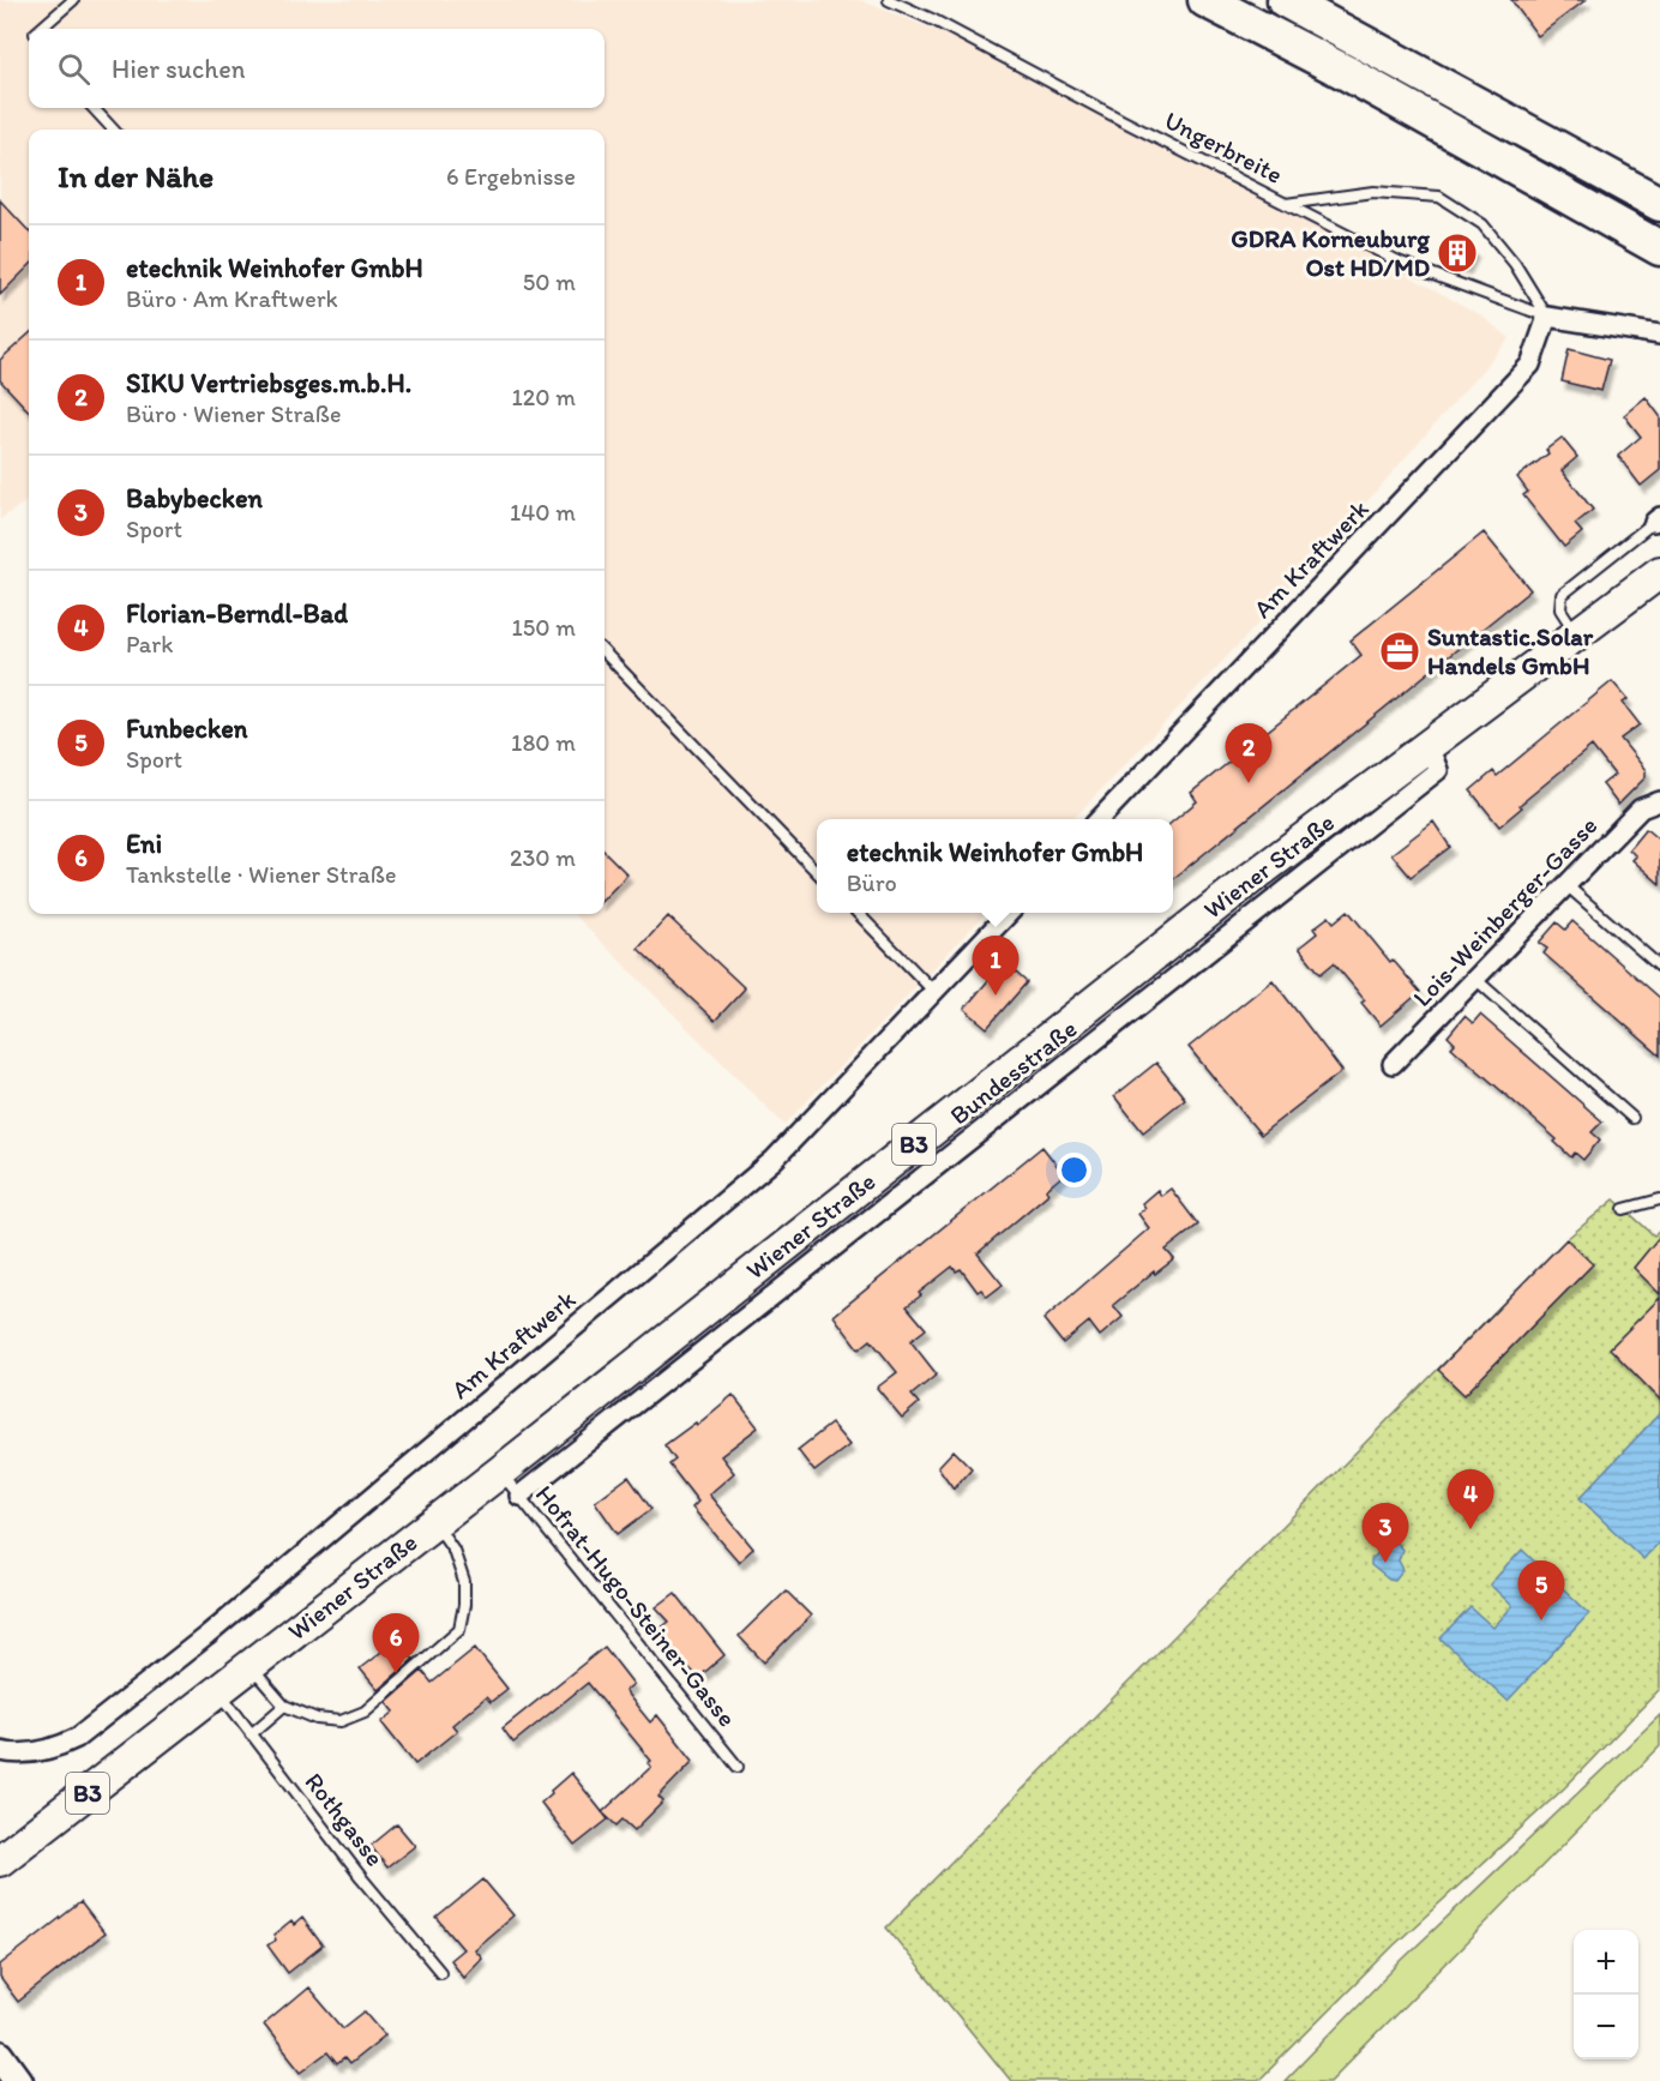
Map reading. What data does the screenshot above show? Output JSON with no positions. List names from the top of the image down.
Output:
{
  "streets": {
    "main road": ["Wiener Straße", "B3"],
    "street": ["Am Kraftwerk", "Lois-Weinberger-Gasse", "Bundesstraße"],
    "lane": ["Ungerbreite", "Hofrat-Hugo-Steiner-Gasse", "Rothgasse"]
  },
  "crossings": [
    ["Ungerbreite", "Am Kraftwerk"],
    ["Wiener Straße", "Bundesstraße"],
    ["Wiener Straße", "Hofrat-Hugo-Steiner-Gasse"],
    ["Wiener Straße", "Rothgasse"],
    ["Bundesstraße", "Hofrat-Hugo-Steiner-Gasse"]
  ],
  "places": {
    "building": ["GDRA Korneuburg Ost HD/MD"],
    "office": ["Suntastic.Solar Handels GmbH"]
  },
  "page": {
    "search": "Hier suchen",
    "heading": ["In der Nähe", "6 Ergebnisse"],
    "list": [
      {
        "mark": "1",
        "name": "etechnik Weinhofer GmbH",
        "note": "Büro · Am Kraftwerk",
        "value": "50 m"
      },
      {
        "mark": "2",
        "name": "SIKU Vertriebsges.m.b.H.",
        "note": "Büro · Wiener Straße",
        "value": "120 m"
      },
      {
        "mark": "3",
        "name": "Babybecken",
        "note": "Sport",
        "value": "140 m"
      },
      {
        "mark": "4",
        "name": "Florian-Berndl-Bad",
        "note": "Park",
        "value": "150 m"
      },
      {
        "mark": "5",
        "name": "Funbecken",
        "note": "Sport",
        "value": "180 m"
      },
      {
        "mark": "6",
        "name": "Eni",
        "note": "Tankstelle · Wiener Straße",
        "value": "230 m"
      }
    ],
    "pins": [
      "2",
      "1",
      "4",
      "3",
      "5",
      "6"
    ],
    "popup": ["etechnik Weinhofer GmbH", "Büro"],
    "map_buttons": ["+", "−"]
  }
}
